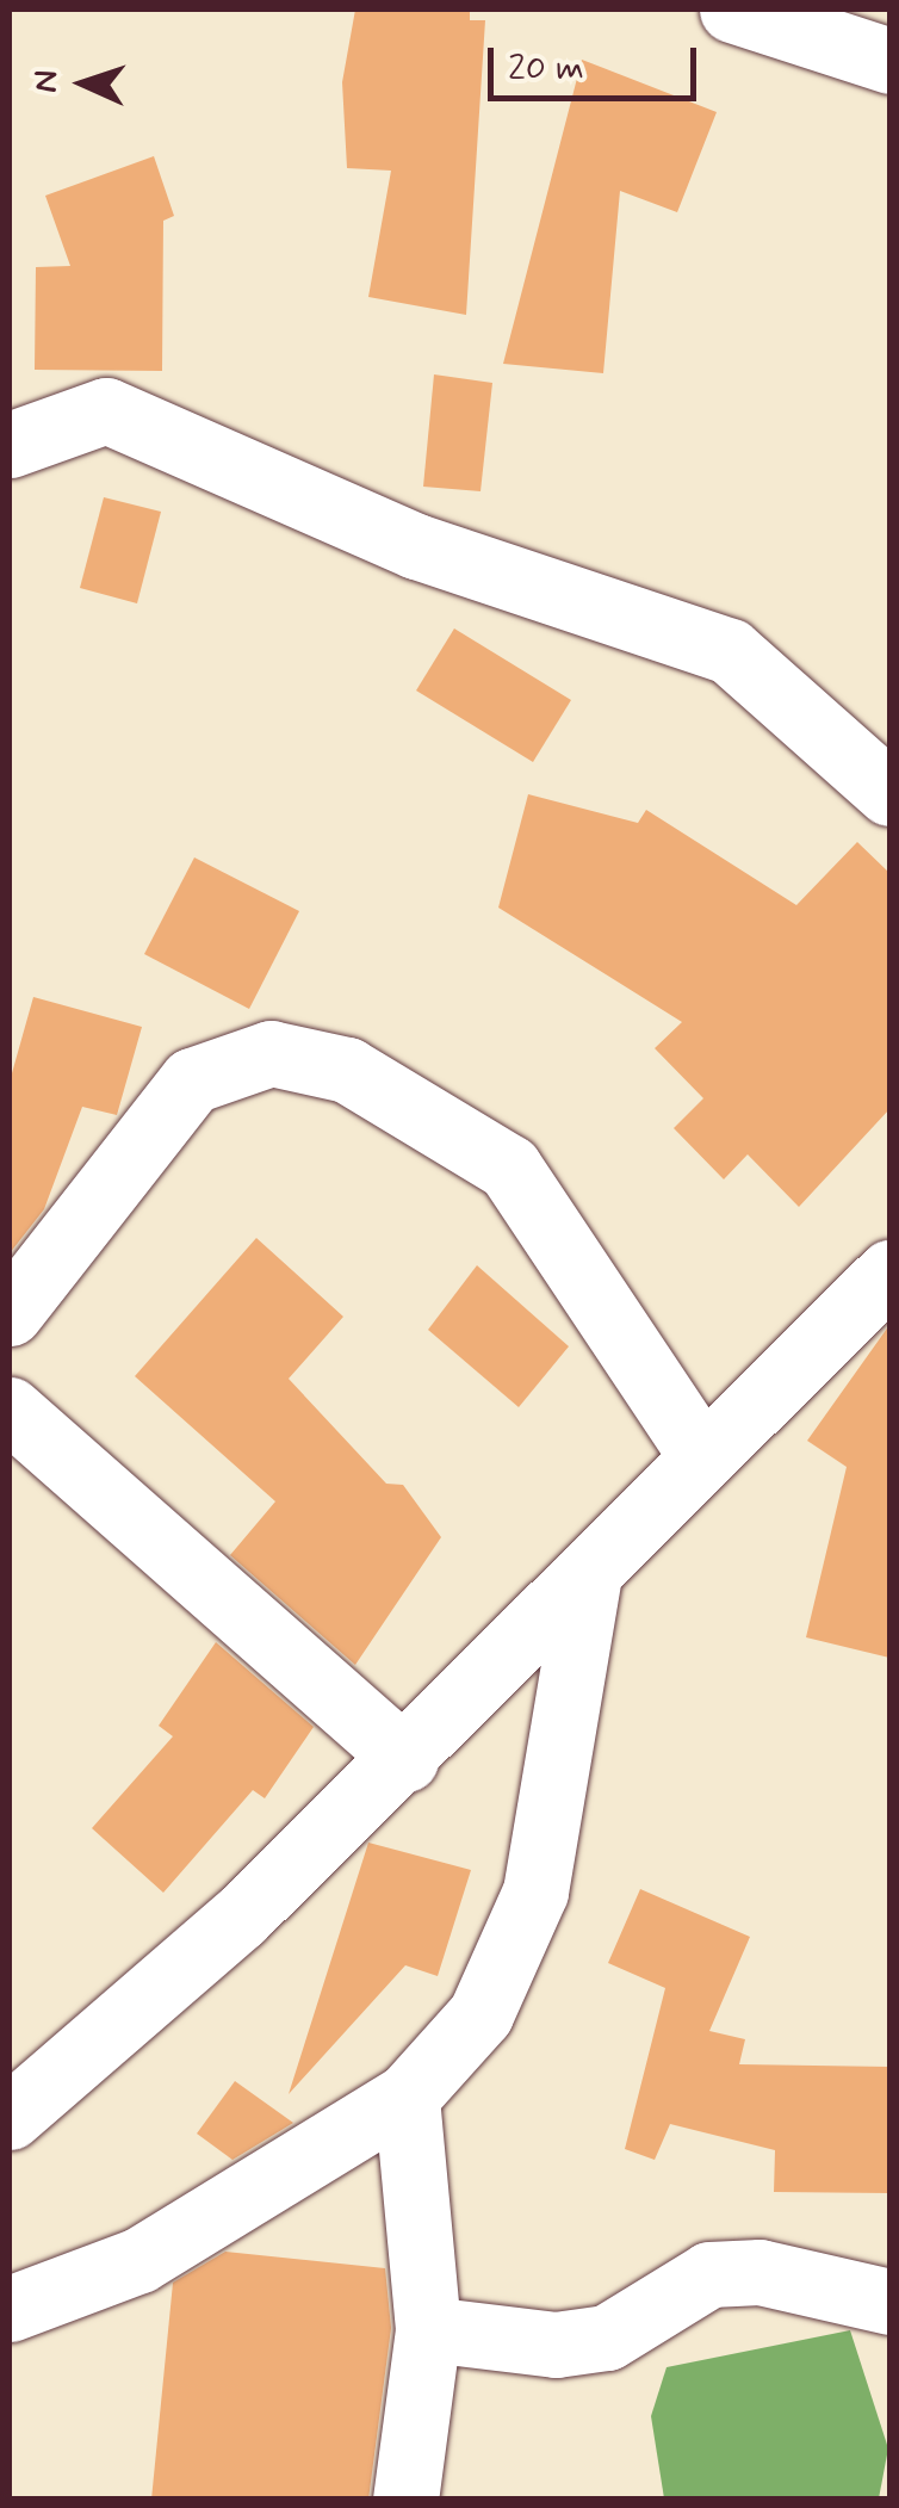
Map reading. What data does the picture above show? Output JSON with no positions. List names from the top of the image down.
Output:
{
  "scale_bar": "20 m",
  "north": "left"
}
